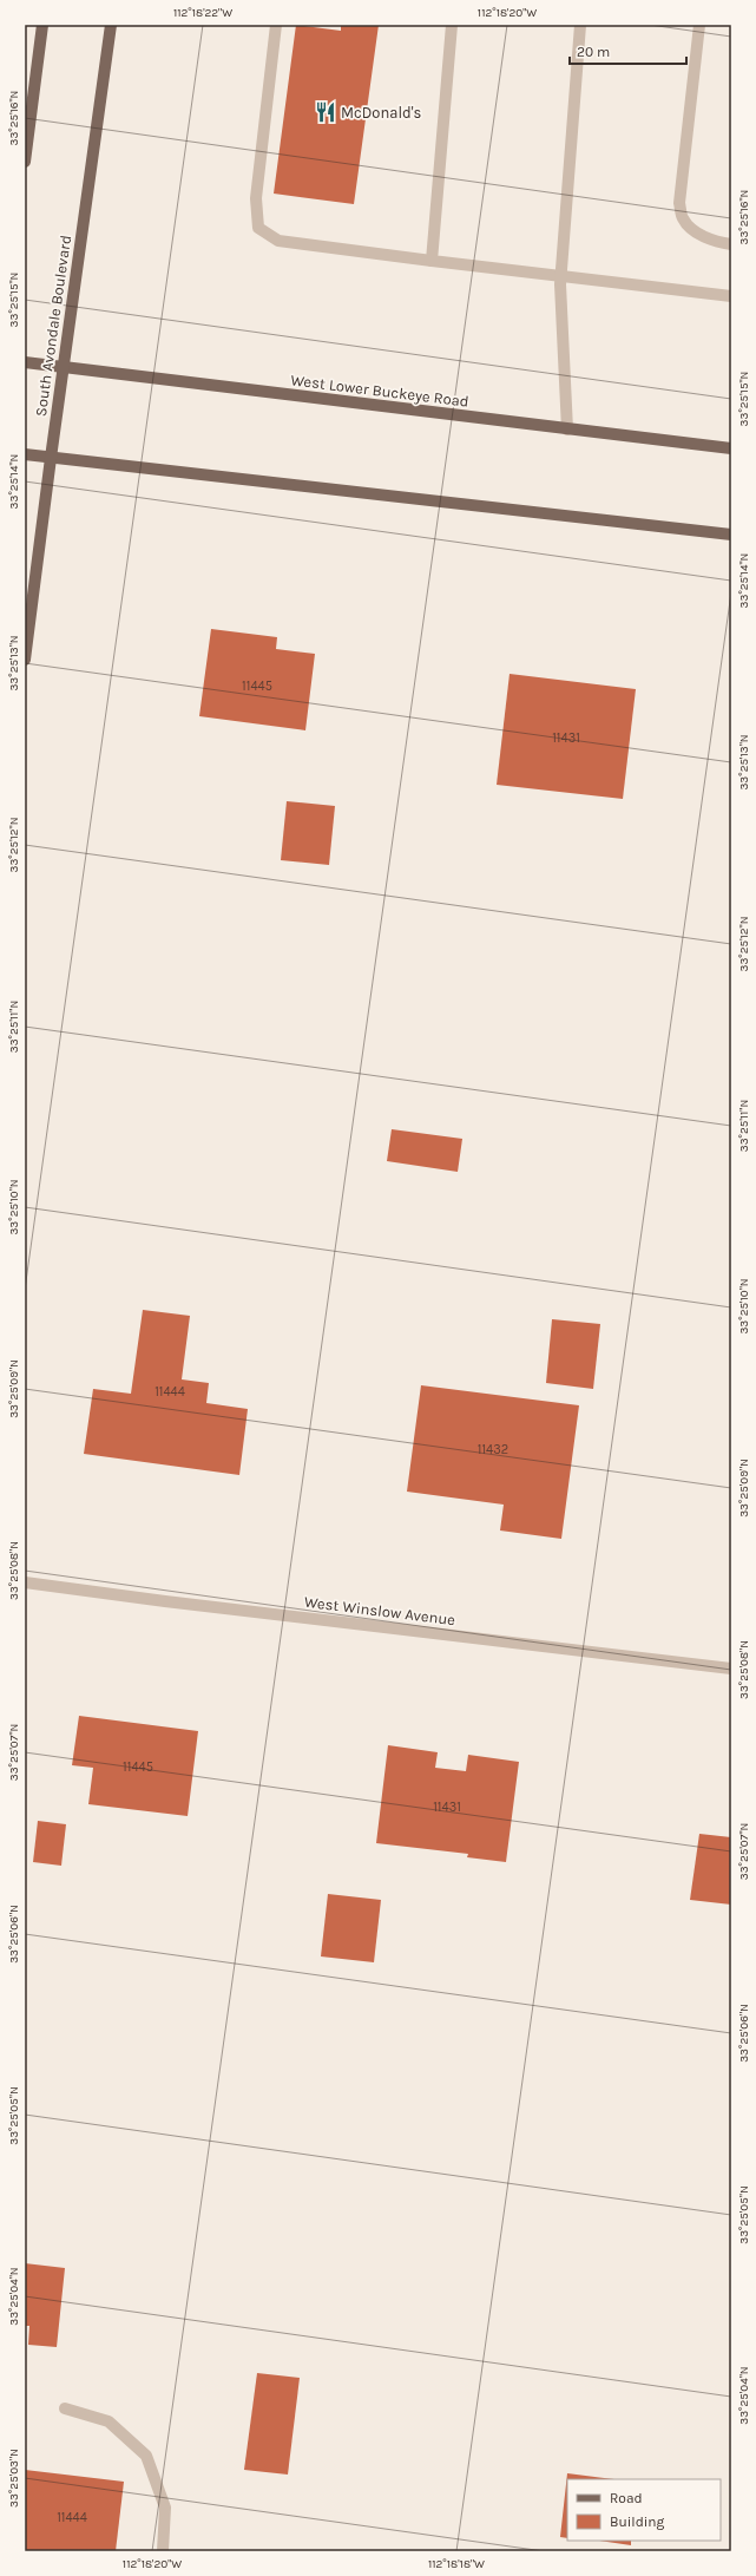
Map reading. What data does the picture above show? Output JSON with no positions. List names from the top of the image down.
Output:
{
  "streets": {
    "main road": ["South Avondale Boulevard", "West Lower Buckeye Road"],
    "street": ["West Winslow Avenue"]
  },
  "crossings": [
    ["South Avondale Boulevard", "West Lower Buckeye Road"]
  ],
  "places": {
    "restaurant": ["McDonald's"]
  },
  "house_numbers": [
    "11445",
    "11431",
    "11444",
    "11432",
    "11445",
    "11431",
    "11444"
  ],
  "legend": ["Road", "Building"],
  "scale_bar": "20 m",
  "coordinates": [
    "112°18'22\"W",
    "112°18'20\"W",
    "33°25'16\"N",
    "33°25'15\"N",
    "33°25'14\"N",
    "33°25'13\"N",
    "33°25'12\"N",
    "33°25'11\"N",
    "33°25'10\"N",
    "33°25'09\"N",
    "33°25'08\"N",
    "33°25'07\"N",
    "33°25'06\"N",
    "33°25'05\"N",
    "33°25'04\"N",
    "33°25'03\"N",
    "112°18'18\"W"
  ]
}
